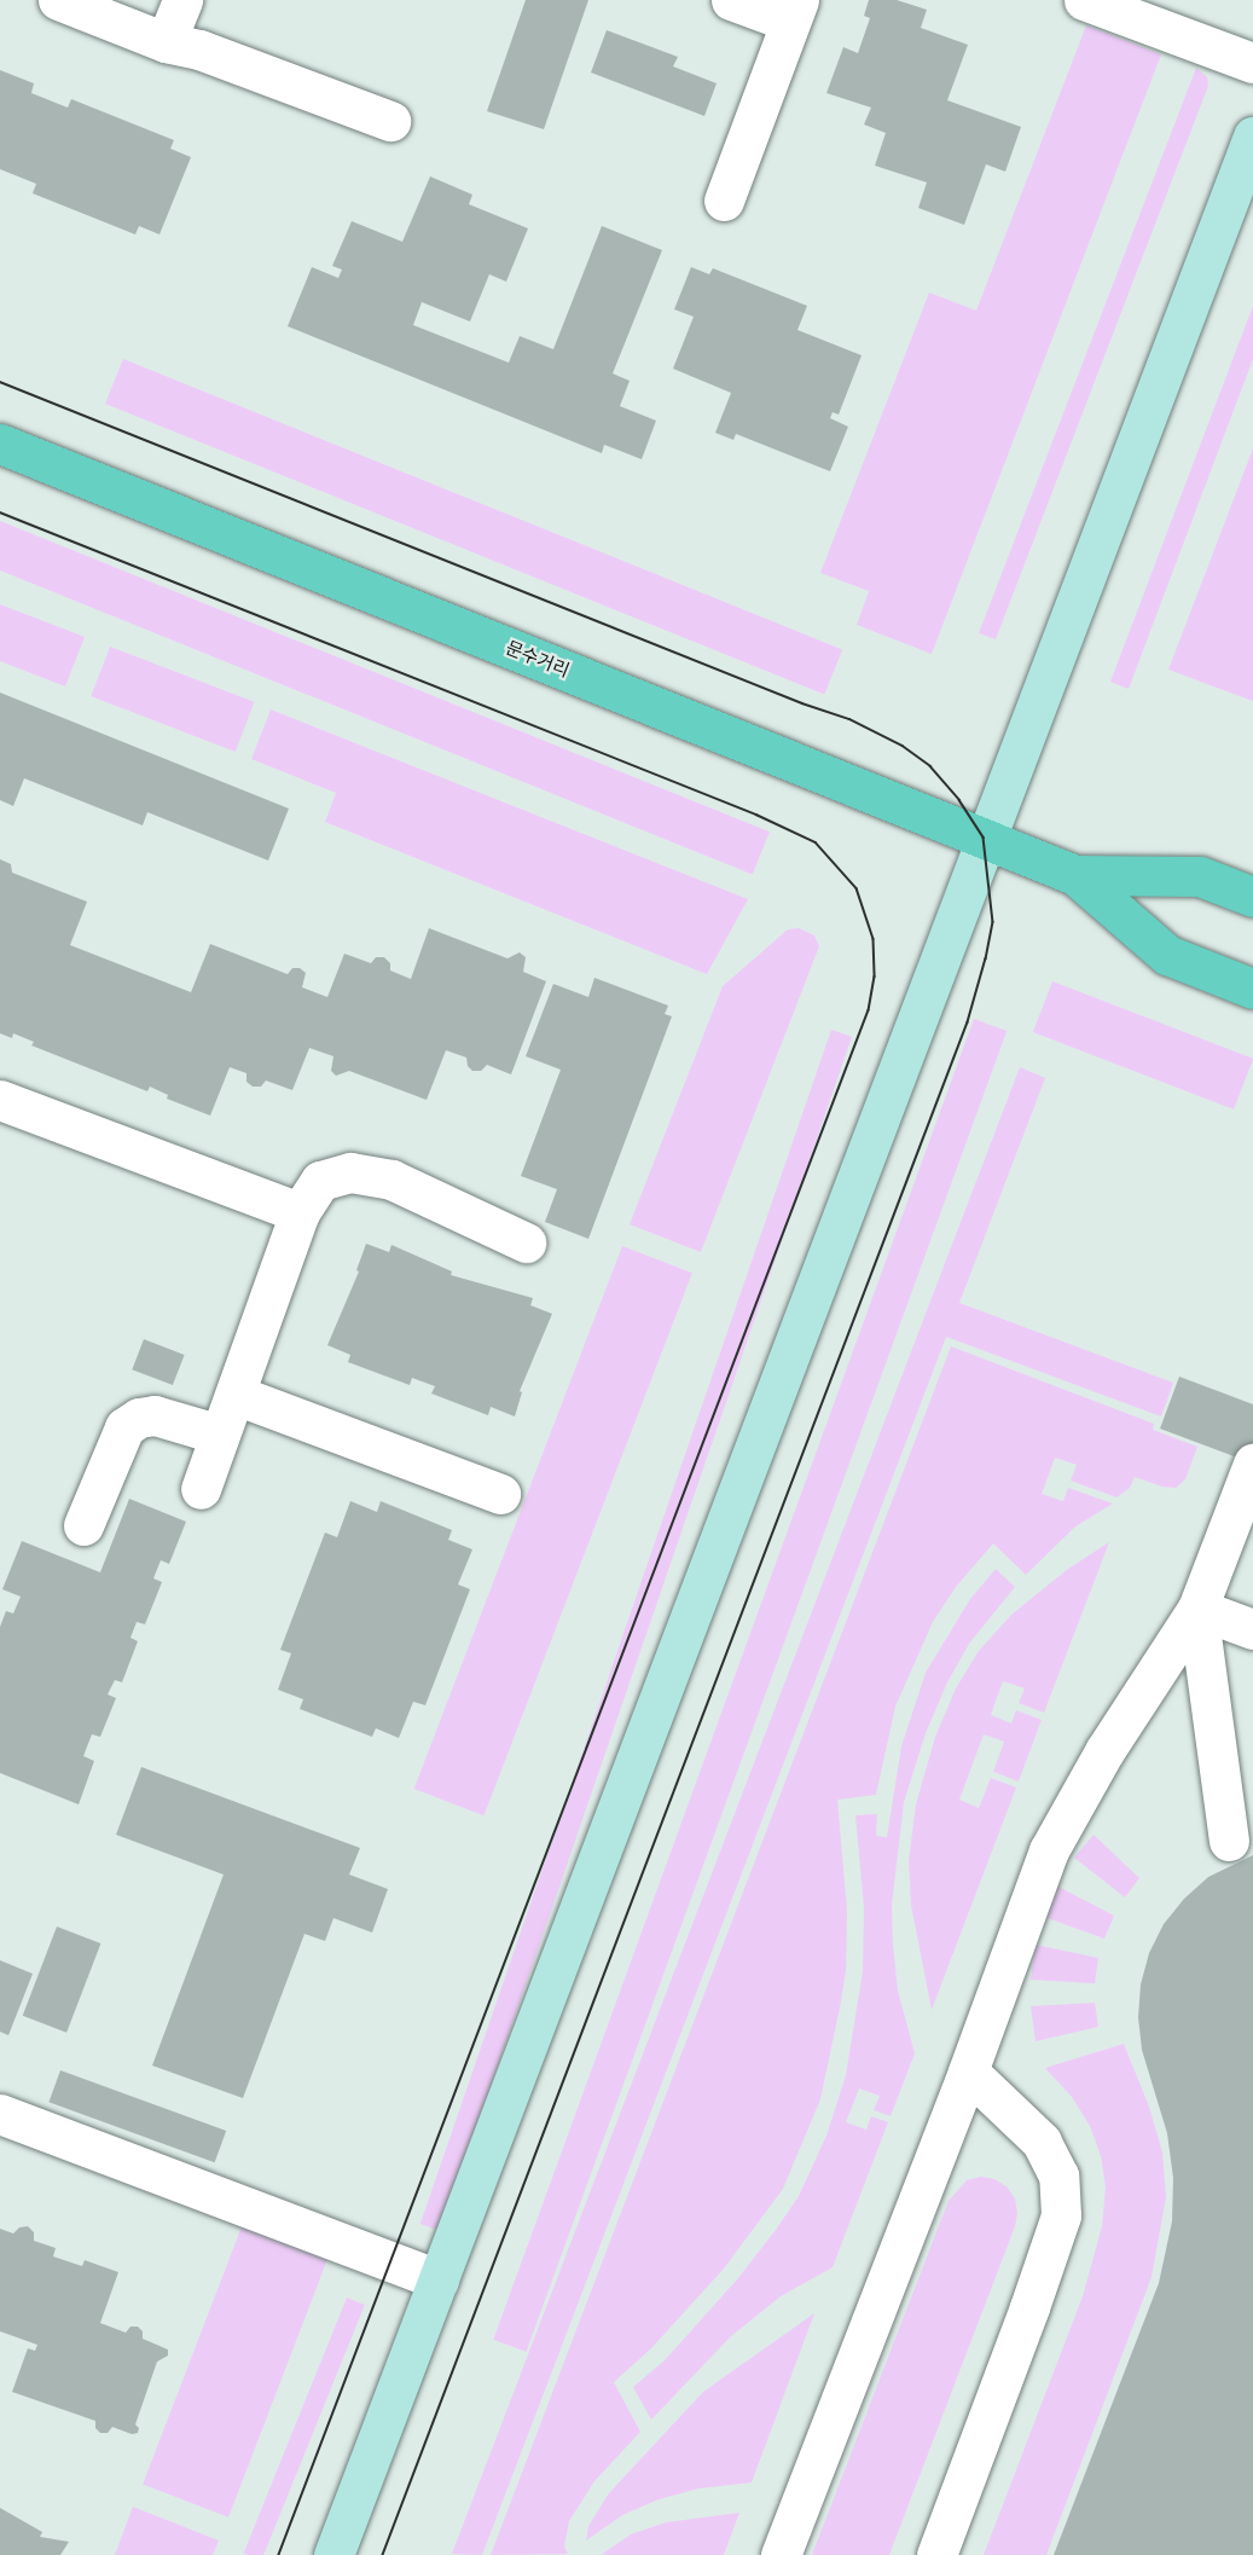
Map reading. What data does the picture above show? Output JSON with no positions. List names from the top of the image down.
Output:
{
  "streets": {
    "main road": ["문수거리"]
  }
}
